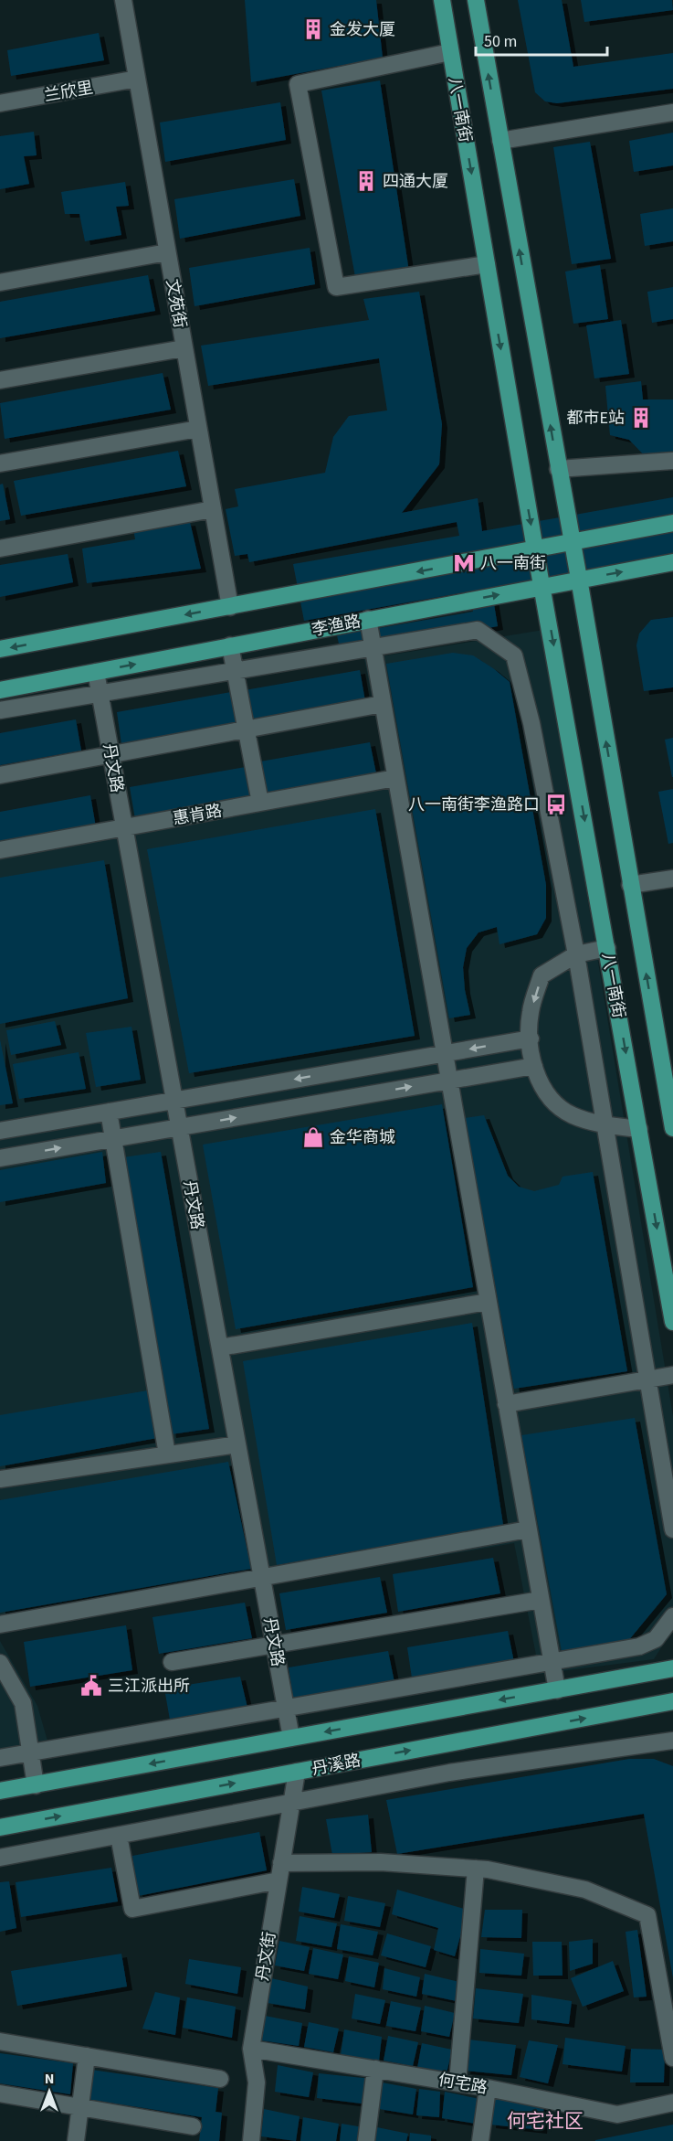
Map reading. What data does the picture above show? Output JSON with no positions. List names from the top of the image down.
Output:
{
  "streets": {
    "main road": ["八一南街", "李渔路", "丹溪路"],
    "street": [
      "兰欣里",
      "文苑街",
      "丹文路",
      "惠肯路",
      "丹文街",
      "何宅路"
    ]
  },
  "crossings": [
    ["兰欣里", "文苑街"],
    ["八一南街", "李渔路"],
    ["李渔路", "丹文路"],
    ["丹文路", "惠肯路"],
    ["丹文路", "丹溪路"],
    ["丹溪路", "丹文街"],
    ["丹文街", "何宅路"]
  ],
  "districts": ["何宅社区"],
  "places": {
    "building": ["金发大厦", "四通大厦", "都市E站"],
    "metro station": ["八一南街"],
    "bus stop": ["八一南街李渔路口"],
    "shop": ["金华商城"],
    "public building": ["三江派出所"]
  },
  "scale_bar": "50 m",
  "north": "top"
}
